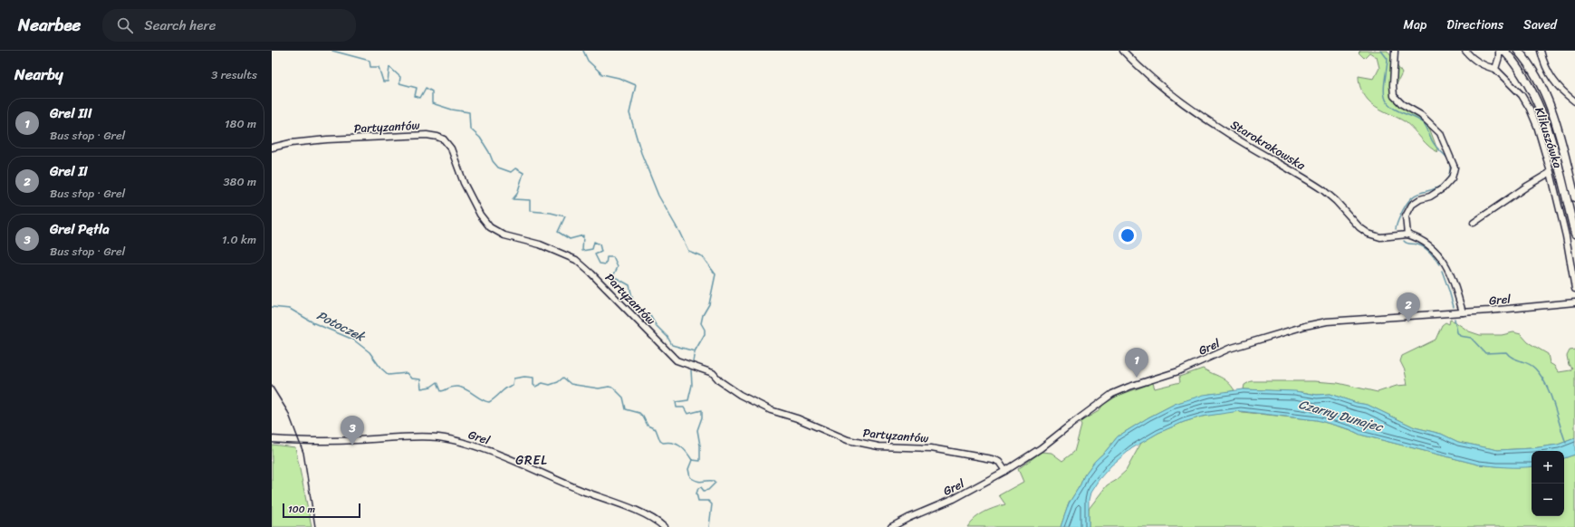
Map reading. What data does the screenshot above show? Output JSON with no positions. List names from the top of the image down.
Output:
{
  "streets": {
    "street": [
      "Partyzantów",
      "Klikuszówka",
      "Starokrakowska",
      "Grel"
    ]
  },
  "crossings": [
    ["Partyzantów", "Grel"],
    ["Starokrakowska", "Grel"]
  ],
  "districts": ["GREL"],
  "water": ["Potoczek", "Czarny Dunajec"],
  "scale_bar": "100 m",
  "page": {
    "header": "Nearbee",
    "search": "Search here",
    "nav": ["Map", "Directions", "Saved"],
    "heading": ["Nearby", "3 results"],
    "list": [
      {
        "mark": "1",
        "name": "Grel III",
        "note": "Bus stop · Grel",
        "value": "180 m"
      },
      {
        "mark": "2",
        "name": "Grel II",
        "note": "Bus stop · Grel",
        "value": "380 m"
      },
      {
        "mark": "3",
        "name": "Grel Pętla",
        "note": "Bus stop · Grel",
        "value": "1.0 km"
      }
    ],
    "pins": ["2", "1", "3"],
    "map_buttons": ["+", "−"],
    "scale": "100 m"
  }
}
